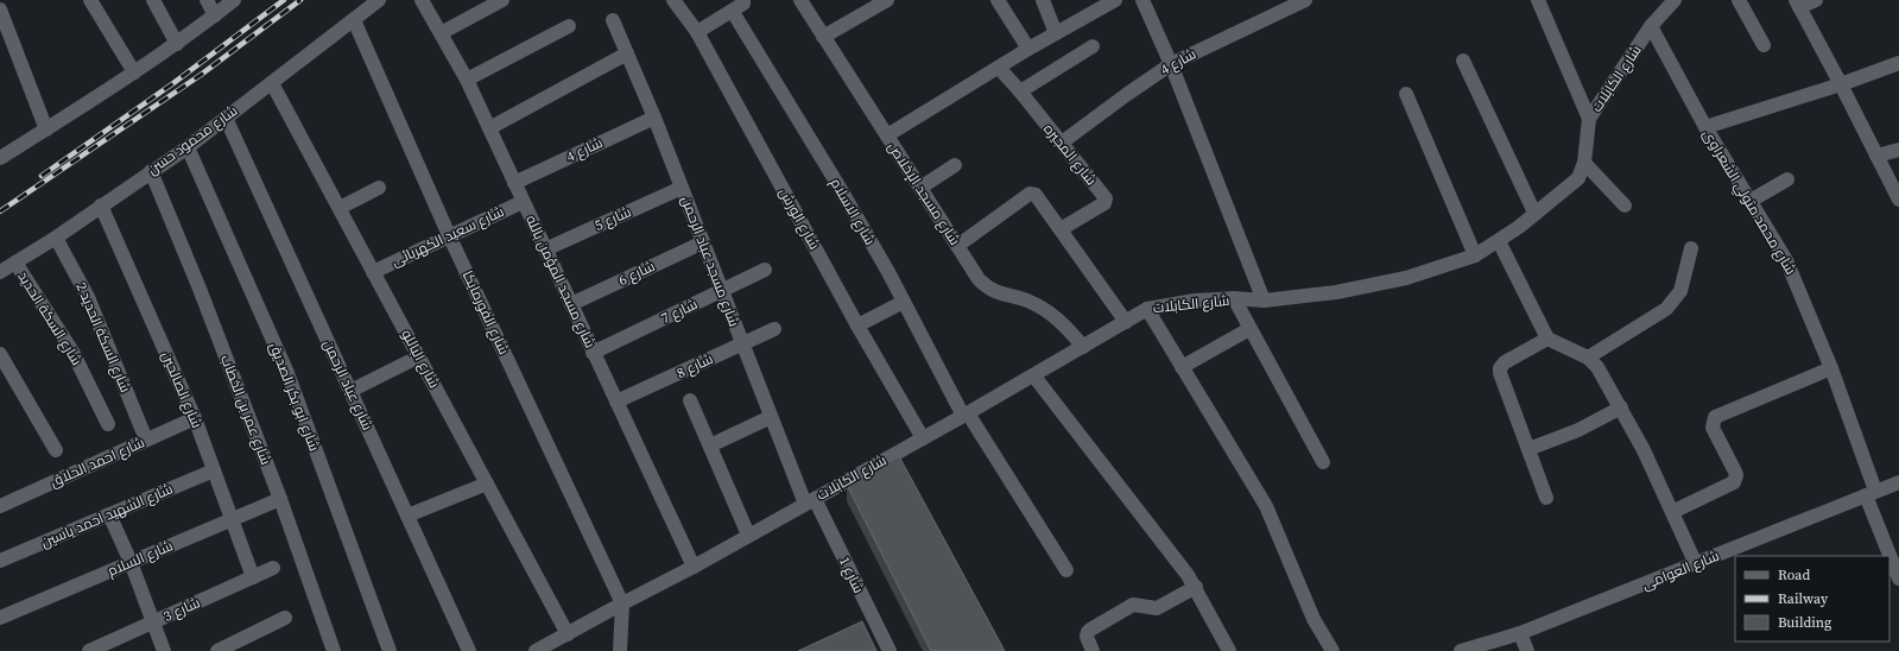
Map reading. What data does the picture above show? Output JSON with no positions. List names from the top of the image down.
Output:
{
  "streets": {
    "street": [
      "شارع 4",
      "شارع الكابلات",
      "شارع محمود حسن",
      "شارع المجيره",
      "شارع مسجد الإخلاص",
      "شارع محمد متولي الشعراوى",
      "شارع الاسلام",
      "شارع 5",
      "شارع الورش",
      "شارع سعيد الكهربائى",
      "شارع مسجد عباد الرحمن",
      "شارع 6",
      "شارع مسجد المؤمن بالله",
      "شارع 7",
      "شارع الفورمايكا",
      "شارع السكة الحديد",
      "شارع السكة الحديد 2",
      "شارع الباللو",
      "شارع 8",
      "شارع عباد الرحمن",
      "شارع الصالحين",
      "شارع ابو بكر الصديق",
      "شارع عمر بن الخطاب",
      "شارع احمد الحلاق",
      "شارع الشهيد احمد ياسين",
      "شارع السلام",
      "شارع العوامى",
      "شارع 1",
      "شارع 3"
    ]
  },
  "crossings": [
    ["شارع 4", "شارع المجيره"],
    ["شارع 4", "شارع مسجد عباد الرحمن"],
    ["شارع 4", "شارع مسجد المؤمن بالله"],
    ["شارع الكابلات", "شارع مسجد الإخلاص"],
    ["شارع الكابلات", "شارع محمد متولي الشعراوى"],
    ["شارع الكابلات", "شارع الاسلام"],
    ["شارع الكابلات", "شارع الورش"],
    ["شارع الكابلات", "شارع مسجد عباد الرحمن"],
    ["شارع الكابلات", "شارع مسجد المؤمن بالله"],
    ["شارع الكابلات", "شارع الفورمايكا"],
    ["شارع الكابلات", "شارع الباللو"],
    ["شارع الكابلات", "شارع 1"],
    ["شارع محمود حسن", "شارع الفورمايكا"],
    ["شارع محمود حسن", "شارع السكة الحديد"],
    ["شارع محمود حسن", "شارع السكة الحديد 2"],
    ["شارع محمود حسن", "شارع الباللو"],
    ["شارع محمود حسن", "شارع عباد الرحمن"],
    ["شارع محمود حسن", "شارع الصالحين"],
    ["شارع محمود حسن", "شارع ابو بكر الصديق"],
    ["شارع محمود حسن", "شارع عمر بن الخطاب"],
    ["شارع محمد متولي الشعراوى", "شارع العوامى"],
    ["شارع 5", "شارع مسجد عباد الرحمن"],
    ["شارع 5", "شارع مسجد المؤمن بالله"],
    ["شارع سعيد الكهربائى", "شارع مسجد المؤمن بالله"],
    ["شارع سعيد الكهربائى", "شارع الفورمايكا"],
    ["شارع سعيد الكهربائى", "شارع الباللو"],
    ["شارع مسجد عباد الرحمن", "شارع 6"],
    ["شارع مسجد عباد الرحمن", "شارع 7"],
    ["شارع مسجد عباد الرحمن", "شارع 8"],
    ["شارع مسجد عباد الرحمن", "شارع 1"],
    ["شارع 6", "شارع مسجد المؤمن بالله"],
    ["شارع مسجد المؤمن بالله", "شارع 7"],
    ["شارع مسجد المؤمن بالله", "شارع 8"],
    ["شارع السكة الحديد 2", "شارع احمد الحلاق"],
    ["شارع الصالحين", "شارع احمد الحلاق"],
    ["شارع الصالحين", "شارع الشهيد احمد ياسين"],
    ["شارع الصالحين", "شارع السلام"],
    ["شارع الصالحين", "شارع 3"],
    ["شارع عمر بن الخطاب", "شارع السلام"]
  ],
  "legend": ["Road", "Railway", "Building"]
}
